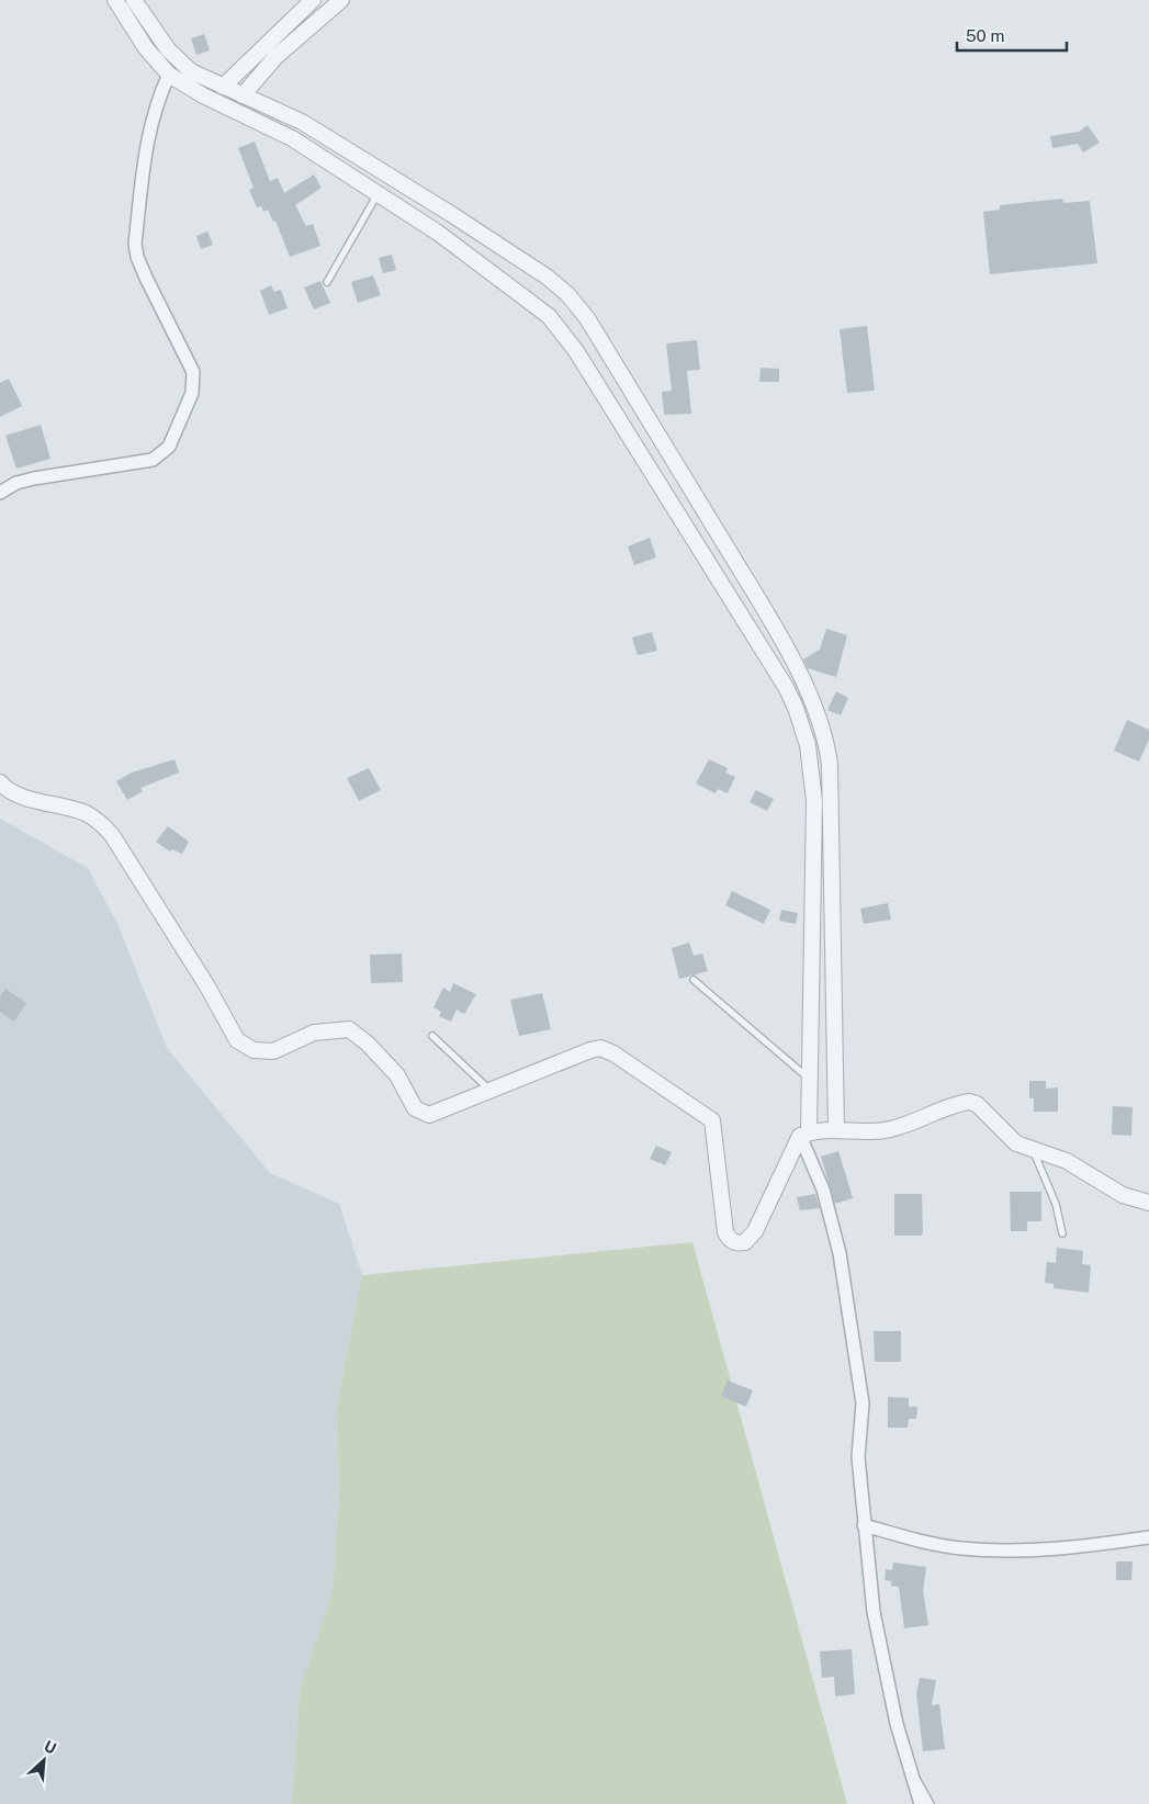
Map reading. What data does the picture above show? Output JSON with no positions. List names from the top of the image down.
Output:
{
  "scale_bar": "50 m",
  "north": "top right"
}
